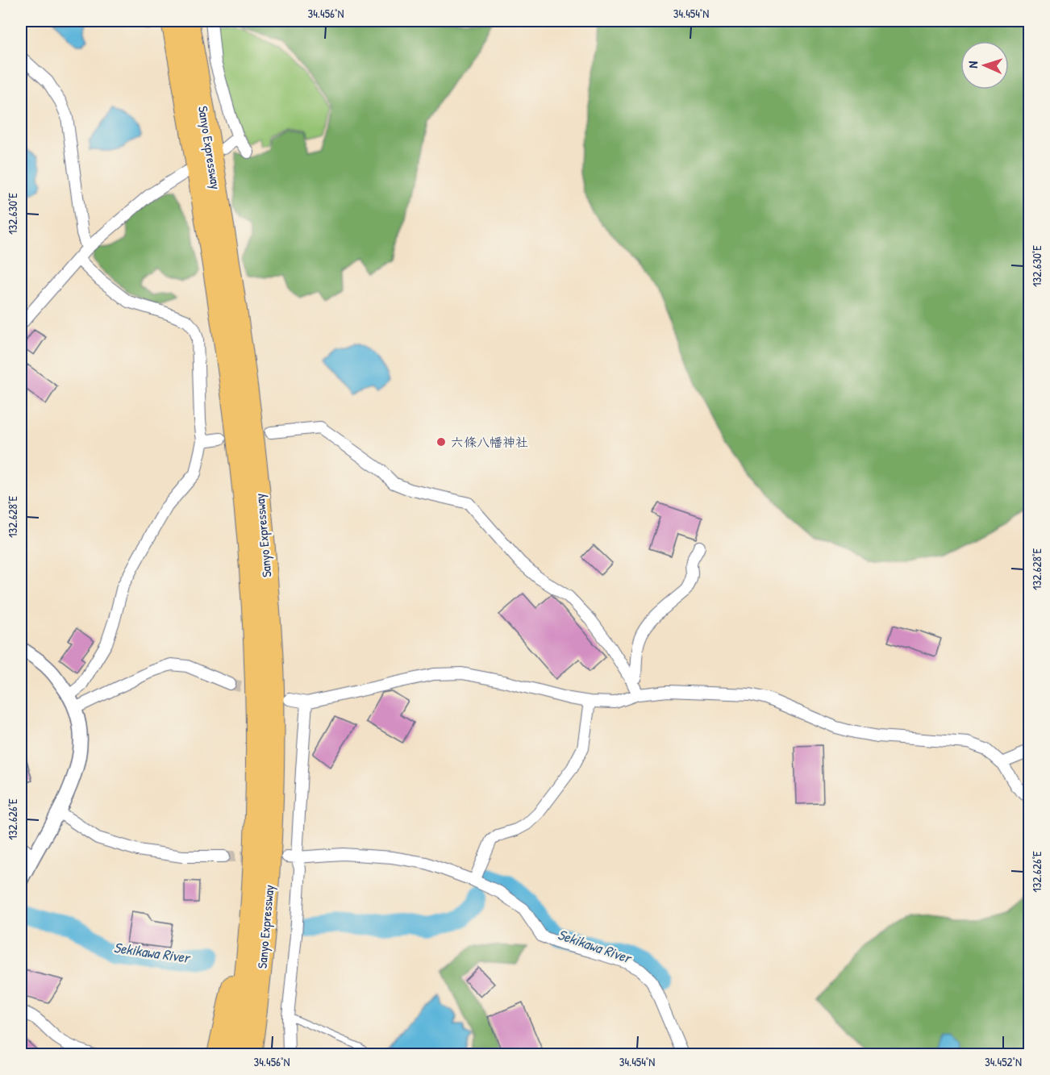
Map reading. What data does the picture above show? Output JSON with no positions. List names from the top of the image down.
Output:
{
  "streets": {
    "highway": ["Sanyo Expressway"]
  },
  "water": ["Sekikawa River"],
  "places": ["六條八幡神社"],
  "north": "left",
  "coordinates": [
    "34.456°N",
    "34.454°N",
    "132.630°E",
    "132.628°E",
    "132.626°E",
    "34.452°N"
  ]
}
